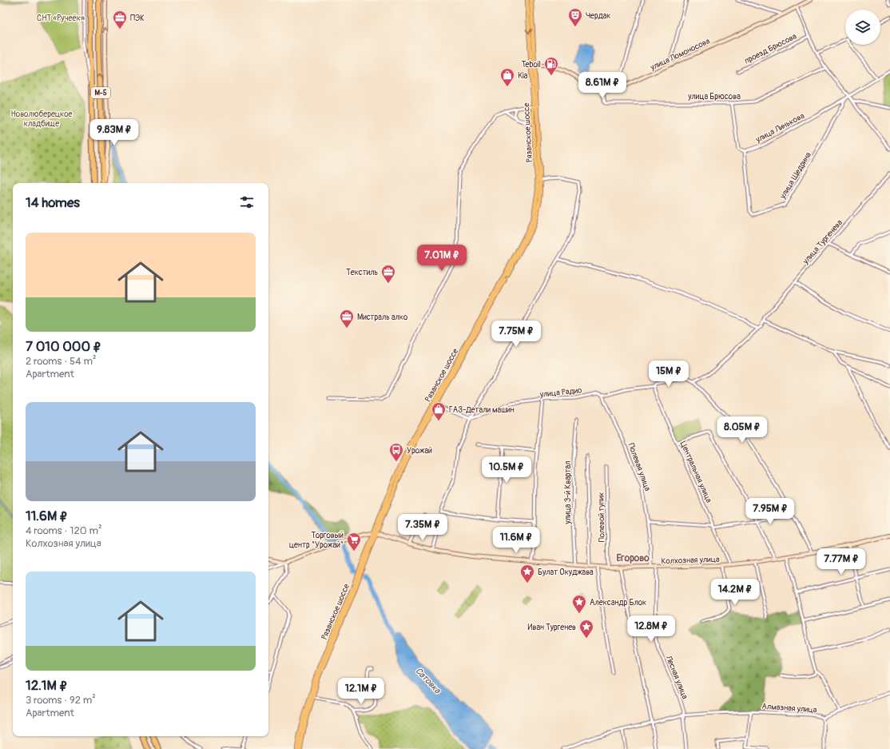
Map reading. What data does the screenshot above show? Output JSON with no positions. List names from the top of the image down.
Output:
{
  "streets": {
    "highway": ["М-5"],
    "main road": ["улица Ломоносова", "Рязанское шоссе", "Колхозная улица"],
    "street": [
      "проезд Брюсова",
      "улица Брюсова",
      "улица Линькова",
      "улица Щедрина",
      "улица Тургенева",
      "улица Радио",
      "Полевая улица",
      "Центральная улица",
      "улица 3-й Квартал",
      "Полевой тупик",
      "Лесная улица",
      "Алмазная улица"
    ]
  },
  "crossings": [
    ["улица Ломоносова", "улица Брюсова"],
    ["улица Ломоносова", "Рязанское шоссе"],
    ["улица Линькова", "улица Щедрина"],
    ["Рязанское шоссе", "Колхозная улица"],
    ["улица Тургенева", "улица Радио"],
    ["улица Радио", "Полевая улица"],
    ["улица Радио", "Центральная улица"],
    ["Полевая улица", "Колхозная улица"],
    ["Центральная улица", "Колхозная улица"],
    ["улица 3-й Квартал", "Колхозная улица"],
    ["Полевой тупик", "Колхозная улица"],
    ["Колхозная улица", "Лесная улица"],
    ["Лесная улица", "Алмазная улица"]
  ],
  "districts": ["Егорово"],
  "water": ["Сатовка"],
  "parks": ["СНТ «Ручеёк»", "Новолюберецкое кладбище"],
  "places": {
    "theatre": ["Чердак"],
    "office": ["ПЭК", "Текстиль", "Мистраль алко"],
    "fuel station": ["Teboil"],
    "shop": ["Kia", "ГАЗ-Детали машин"],
    "bus stop": ["Урожай"],
    "supermarket": ["Торговый центр \"Урожай\""],
    "place": ["Булат Окуджава", "Александр Блок", "Иван Тургенев"]
  },
  "page": {
    "price": [
      "8.61M ₽",
      "9.83M ₽",
      "7.01M ₽",
      "7.75M ₽",
      "15M ₽",
      "8.05M ₽",
      "10.5M ₽",
      "7.95M ₽",
      "7.35M ₽",
      "11.6M ₽",
      "7.77M ₽",
      "14.2M ₽",
      "12.8M ₽",
      "12.1M ₽"
    ],
    "heading": "14 homes",
    "list": [
      {
        "name": "7 010 000 ₽",
        "note": "2 rooms · 54 m² · Apartment"
      },
      {
        "name": "11.6M ₽",
        "note": "4 rooms · 120 m² · Колхозная улица"
      },
      {
        "name": "12.1M ₽",
        "note": "3 rooms · 92 m² · Apartment"
      }
    ]
  }
}
